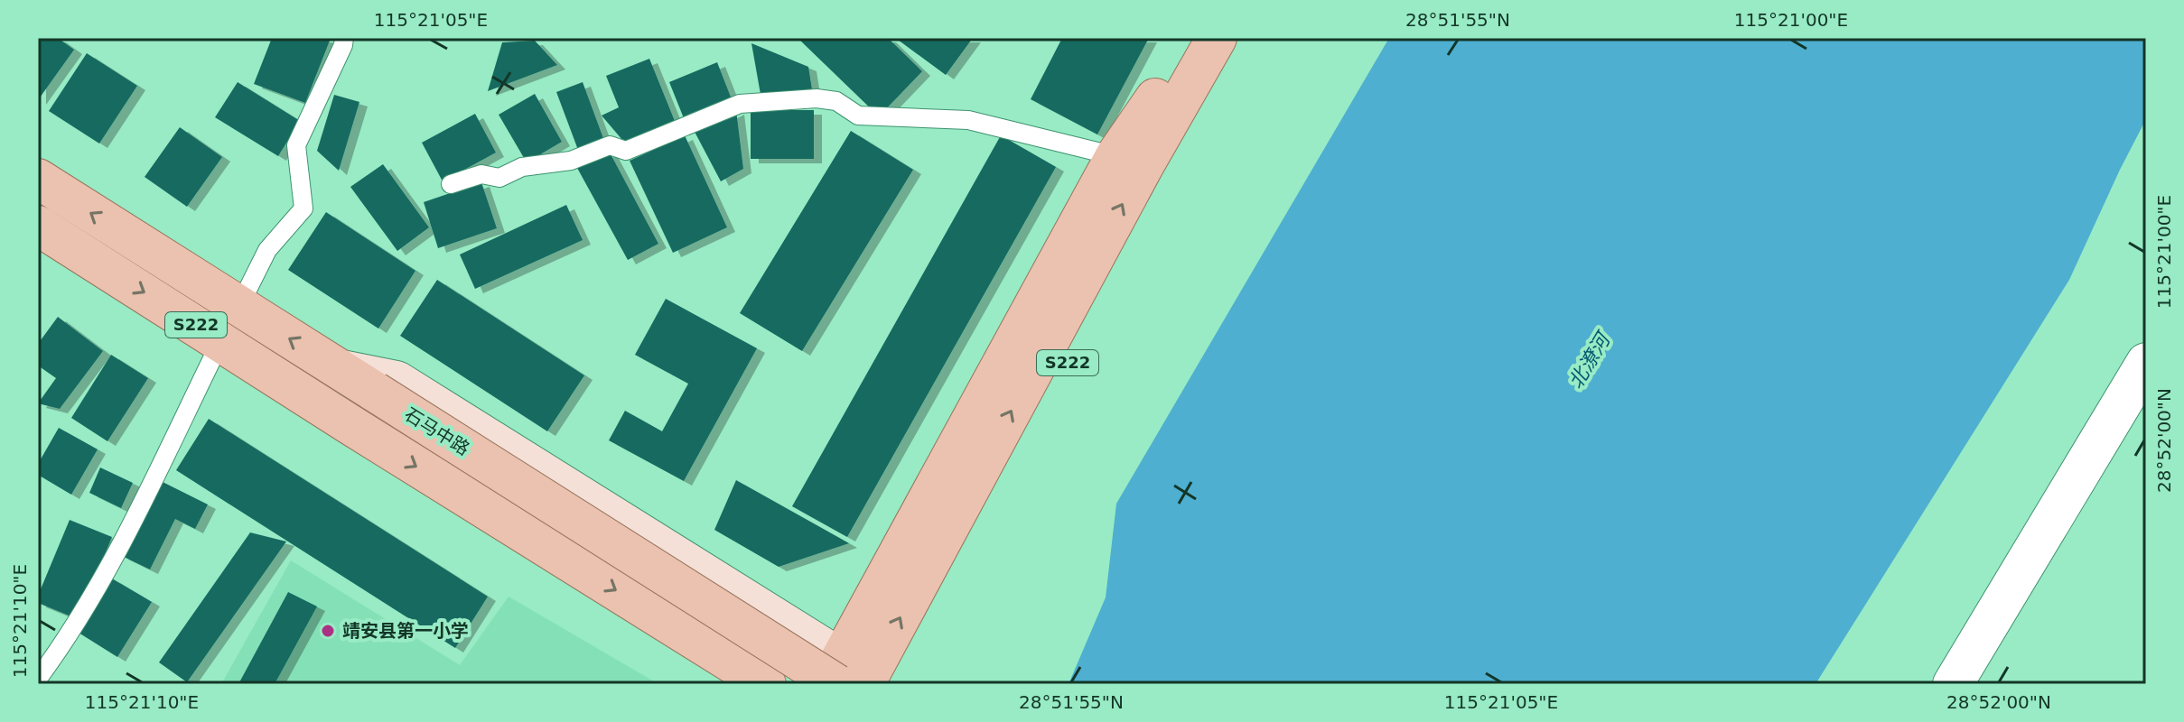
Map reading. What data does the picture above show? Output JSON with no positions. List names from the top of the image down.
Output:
{
  "streets": {
    "main road": ["S222", "石马中路"]
  },
  "water": ["北潦河"],
  "places": ["靖安县第一小学"],
  "coordinates": [
    "115°21'05\"E",
    "28°51'55\"N",
    "115°21'00\"E",
    "28°52'00\"N",
    "115°21'10\"E"
  ]
}
